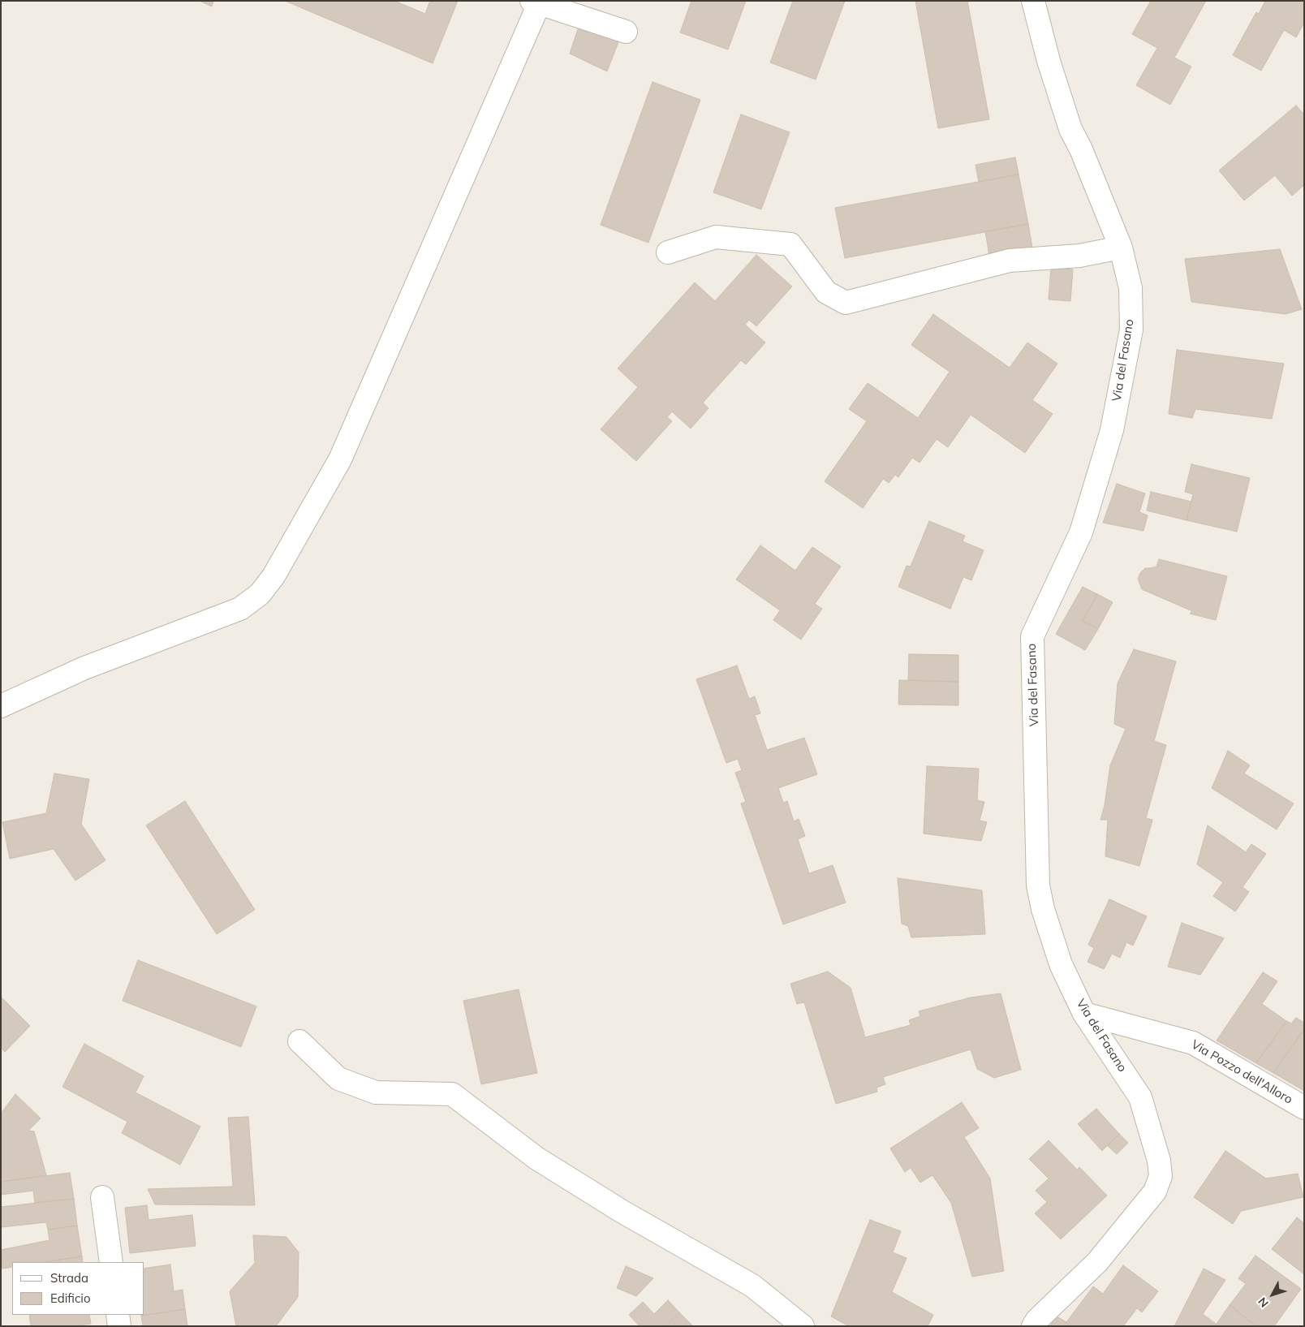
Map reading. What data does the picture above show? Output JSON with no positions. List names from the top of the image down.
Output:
{
  "streets": {
    "street": ["Via del Fasano", "Via Pozzo dell'Alloro"]
  },
  "crossings": [
    ["Via del Fasano", "Via Pozzo dell'Alloro"]
  ],
  "legend": ["Strada", "Edificio"],
  "north": "bottom left"
}
